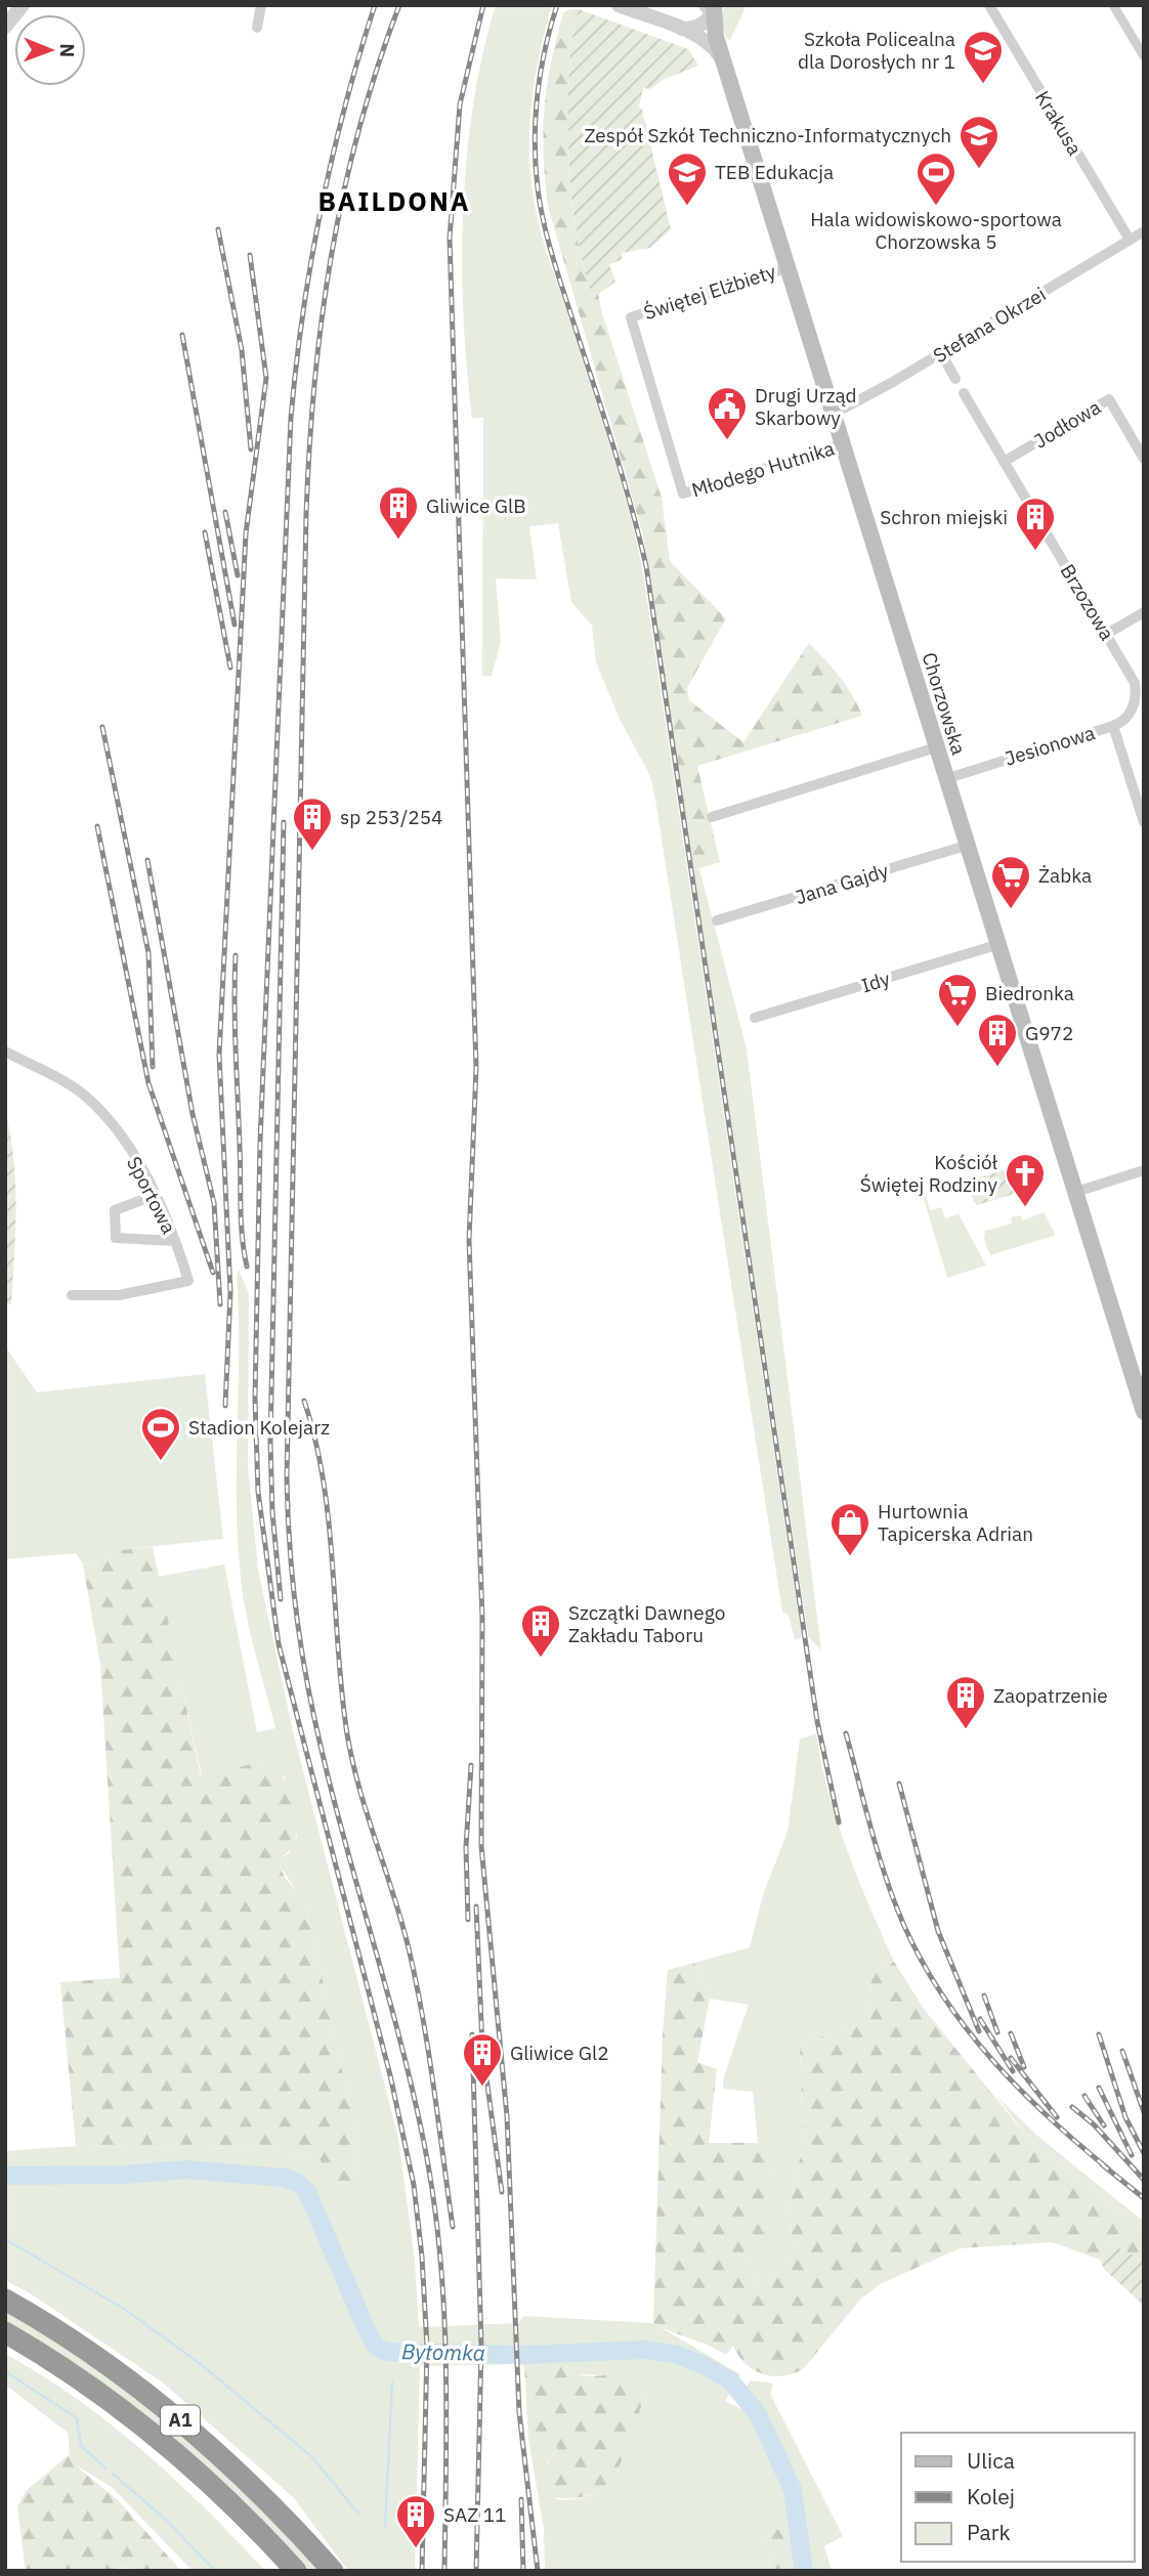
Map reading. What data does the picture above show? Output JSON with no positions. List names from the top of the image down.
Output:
{
  "streets": {
    "highway": ["A1"],
    "main road": ["Chorzowska"],
    "street": [
      "Krakusa",
      "Świętej Elżbiety",
      "Stefana Okrzei",
      "Jodłowa",
      "Młodego Hutnika",
      "Brzozowa",
      "Jesionowa",
      "Jana Gajdy",
      "Idy",
      "Sportowa"
    ]
  },
  "crossings": [
    ["Krakusa", "Stefana Okrzei"],
    ["Świętej Elżbiety", "Młodego Hutnika"],
    ["Świętej Elżbiety", "Chorzowska"],
    ["Stefana Okrzei", "Chorzowska"],
    ["Jodłowa", "Brzozowa"],
    ["Młodego Hutnika", "Chorzowska"],
    ["Brzozowa", "Jesionowa"],
    ["Chorzowska", "Jesionowa"],
    ["Chorzowska", "Jana Gajdy"],
    ["Chorzowska", "Idy"]
  ],
  "districts": ["BAILDONA"],
  "water": ["Bytomka"],
  "places": {
    "school or university": ["Szkoła Policealna dla Dorosłych nr 1", "Zespół Szkół Techniczno-Informatycznych", "TEB Edukacja"],
    "sports": ["Hala widowiskowo-sportowa Chorzowska 5", "Stadion Kolejarz"],
    "public building": ["Drugi Urząd Skarbowy"],
    "building": [
      "Gliwice GlB",
      "Schron miejski",
      "sp 253/254",
      "G972",
      "Szczątki Dawnego Zakładu Taboru",
      "Zaopatrzenie",
      "Gliwice Gl2",
      "SAZ 11"
    ],
    "supermarket": ["Żabka", "Biedronka"],
    "church": ["Kościół Świętej Rodziny"],
    "shop": ["Hurtownia Tapicerska Adrian"]
  },
  "legend": ["Ulica", "Kolej", "Park"],
  "north": "right"
}
